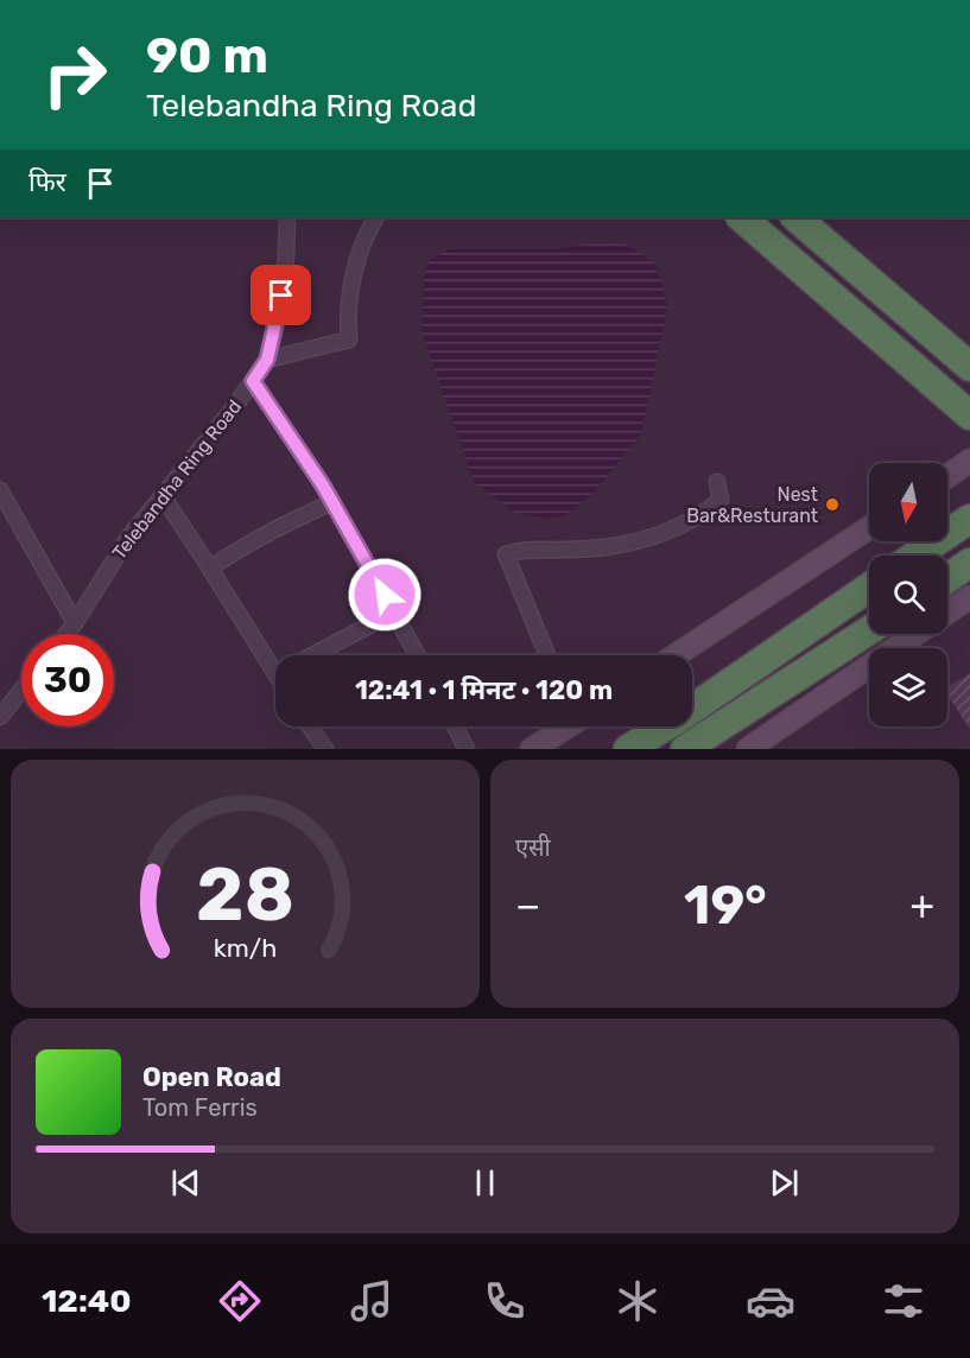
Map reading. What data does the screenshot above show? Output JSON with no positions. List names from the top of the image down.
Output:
{
  "streets": {
    "street": ["Telebandha Ring Road"]
  },
  "places": ["Nest Bar&Resturant"],
  "north": "bottom",
  "page": {
    "turn": ["90 m", "Telebandha Ring Road"],
    "then": "फिर",
    "limit": "30",
    "trip": "12:41 · 1 मिनट · 120 m",
    "tile": "एसी",
    "heat": ["−", "19°", "+"],
    "song": ["Open Road", "Tom Ferris"],
    "tabs": "12:40",
    "gauge": ["28", "km/h"]
  }
}
